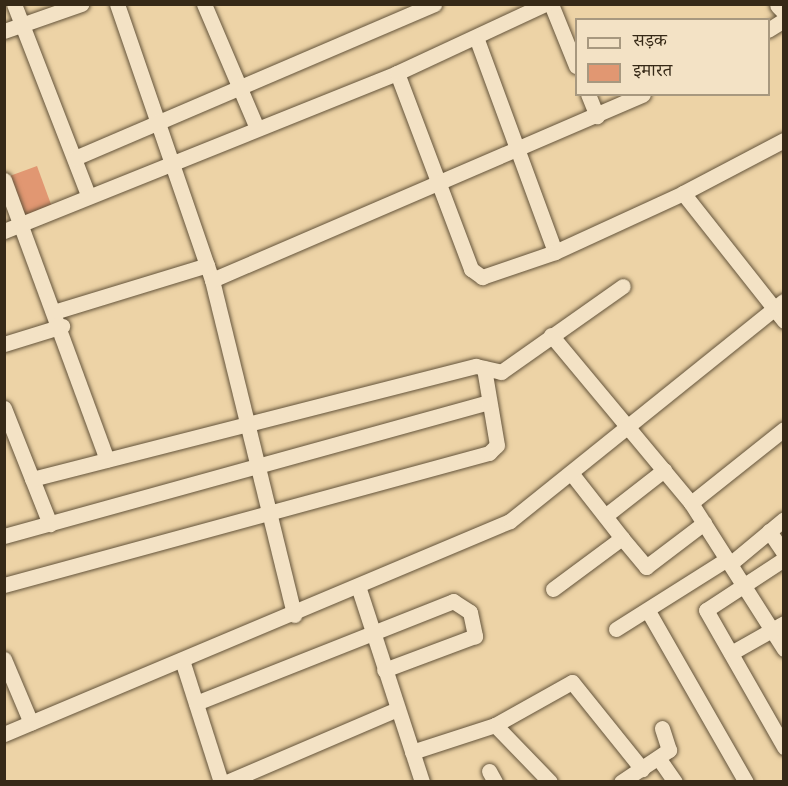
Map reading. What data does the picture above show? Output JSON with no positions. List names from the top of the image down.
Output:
{
  "legend": ["सड़क", "इमारत"]
}
